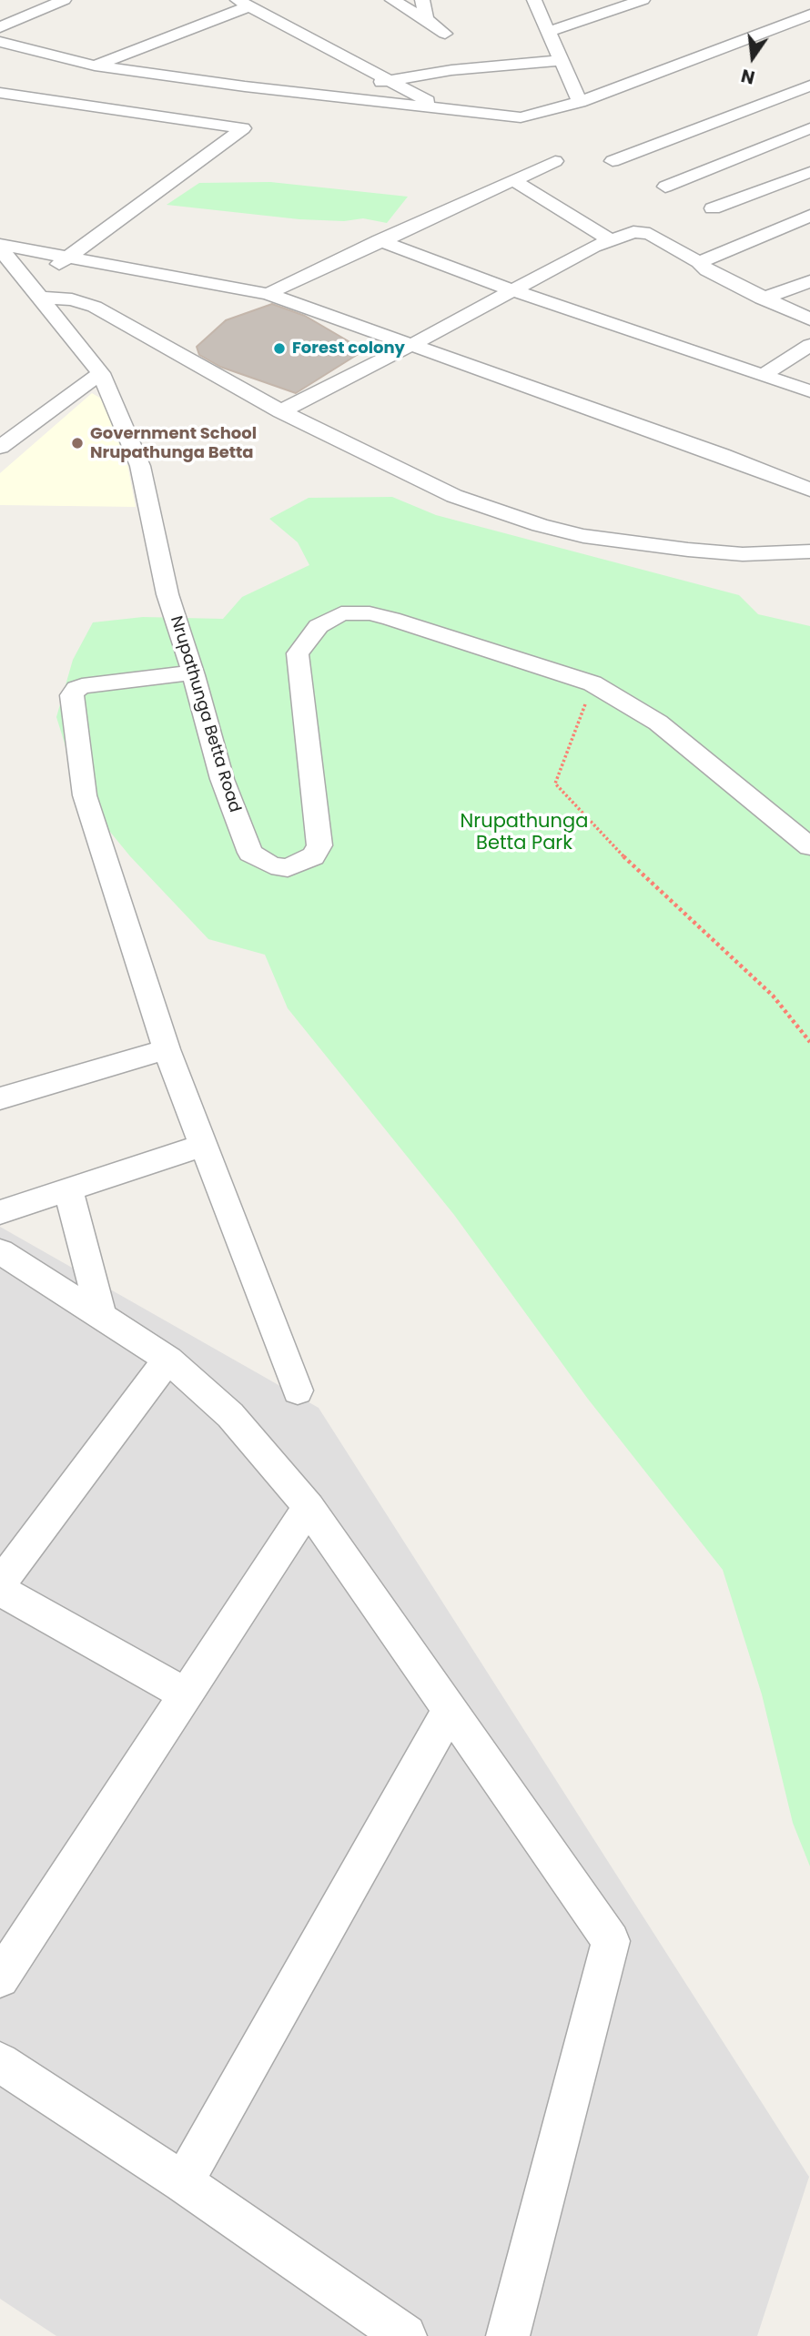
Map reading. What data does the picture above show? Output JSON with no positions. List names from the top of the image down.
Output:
{
  "streets": {
    "street": ["Nrupathunga Betta Road"]
  },
  "parks": ["Nrupathunga Betta Park"],
  "places": ["Forest colony", "Government School Nrupathunga Betta"],
  "north": "bottom"
}
